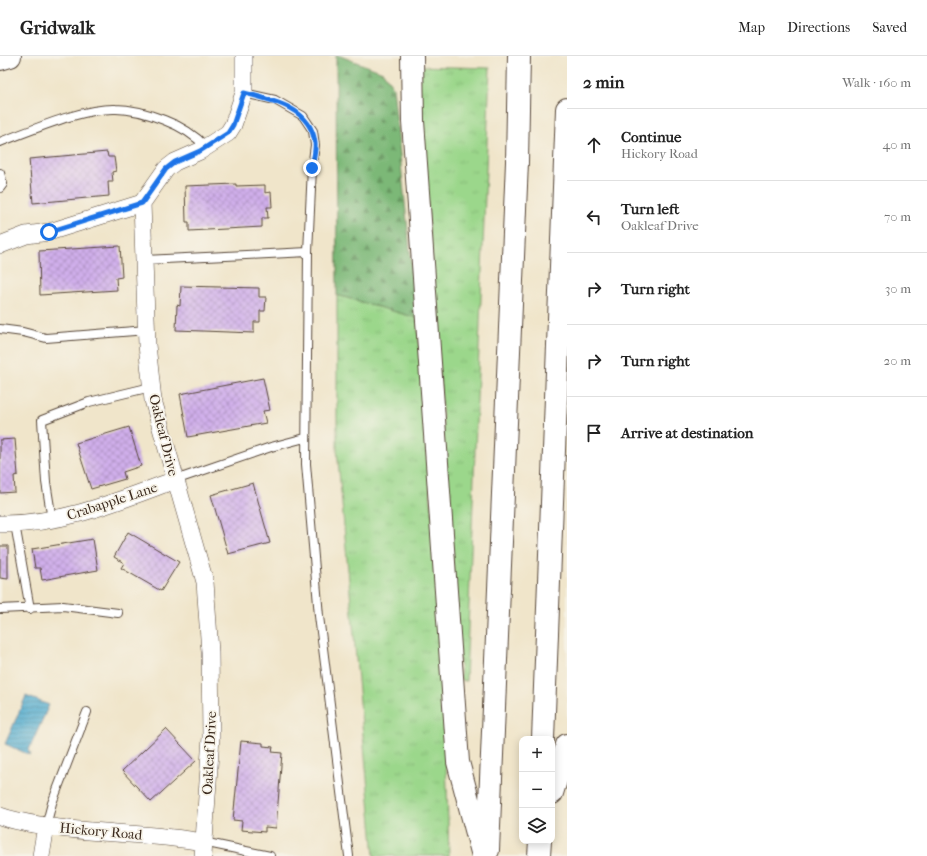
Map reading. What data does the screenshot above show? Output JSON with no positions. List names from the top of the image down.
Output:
{
  "streets": {
    "street": ["Oakleaf Drive", "Crabapple Lane", "Hickory Road"]
  },
  "crossings": [
    ["Oakleaf Drive", "Crabapple Lane"],
    ["Oakleaf Drive", "Hickory Road"]
  ],
  "page": {
    "header": "Gridwalk",
    "nav": ["Map", "Directions", "Saved"],
    "heading": ["2 min", "Walk · 160 m"],
    "list": [
      ["Continue", "Hickory Road", "40 m"],
      ["Turn left", "Oakleaf Drive", "70 m"],
      ["Turn right", "30 m"],
      ["Turn right", "20 m"],
      "Arrive at destination"
    ],
    "map_buttons": ["+", "−"]
  }
}
